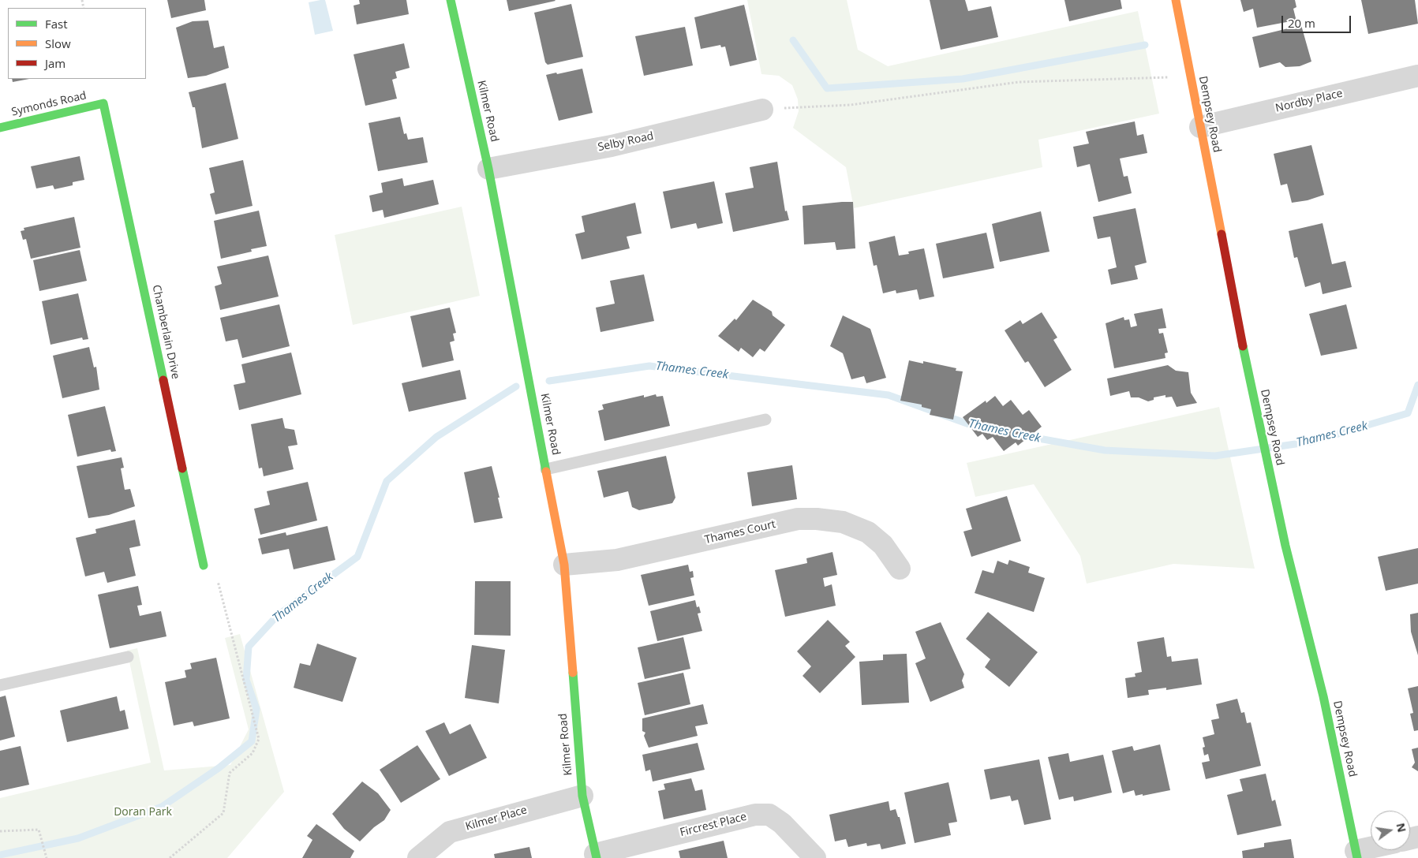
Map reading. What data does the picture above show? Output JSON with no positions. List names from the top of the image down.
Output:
{
  "streets": {
    "street": [
      "Nordby Place",
      "Symonds Road",
      "Kilmer Road",
      "Dempsey Road",
      "Selby Road",
      "Chamberlain Drive",
      "Thames Court",
      "Kilmer Place",
      "Fircrest Place"
    ]
  },
  "crossings": [
    ["Nordby Place", "Dempsey Road"],
    ["Symonds Road", "Chamberlain Drive"],
    ["Kilmer Road", "Selby Road"],
    ["Kilmer Road", "Thames Court"],
    ["Kilmer Road", "Kilmer Place"],
    ["Kilmer Road", "Fircrest Place"]
  ],
  "water": ["Thames Creek"],
  "parks": ["Doran Park"],
  "legend": ["Fast", "Slow", "Jam"],
  "scale_bar": "20 m",
  "north": "right"
}
